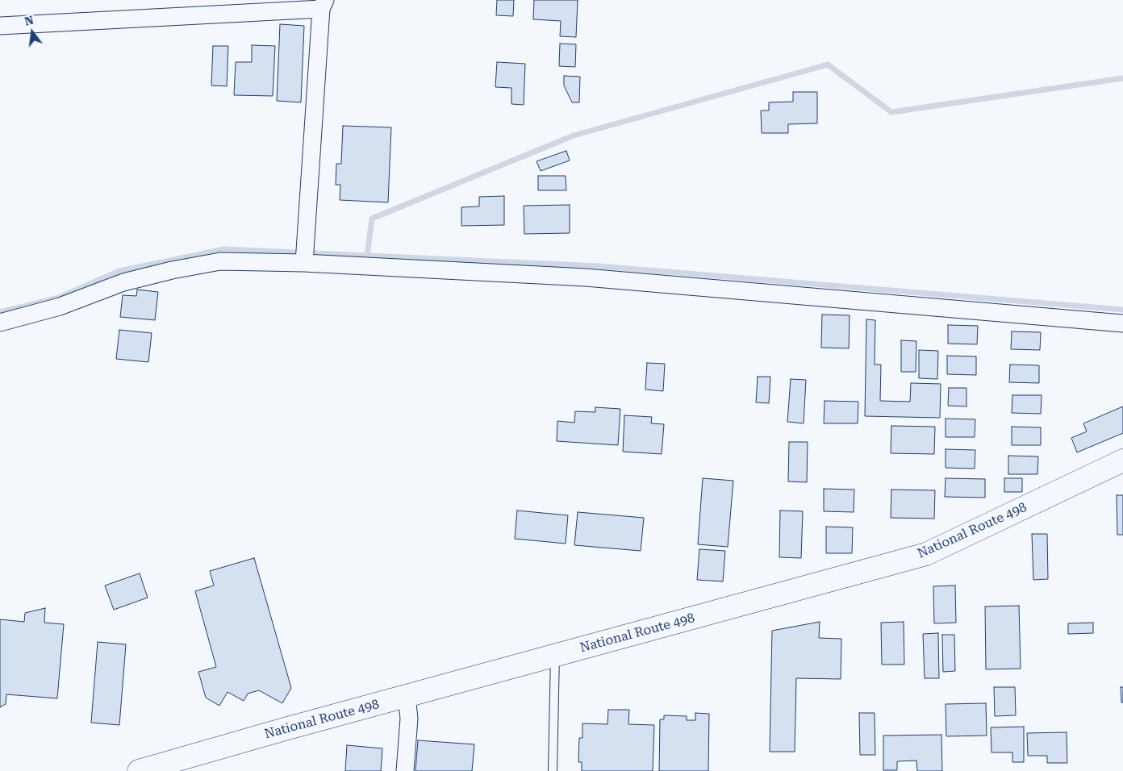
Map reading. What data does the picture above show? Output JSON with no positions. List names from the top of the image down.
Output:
{
  "streets": {
    "highway": ["National Route 498"]
  },
  "north": "top"
}
